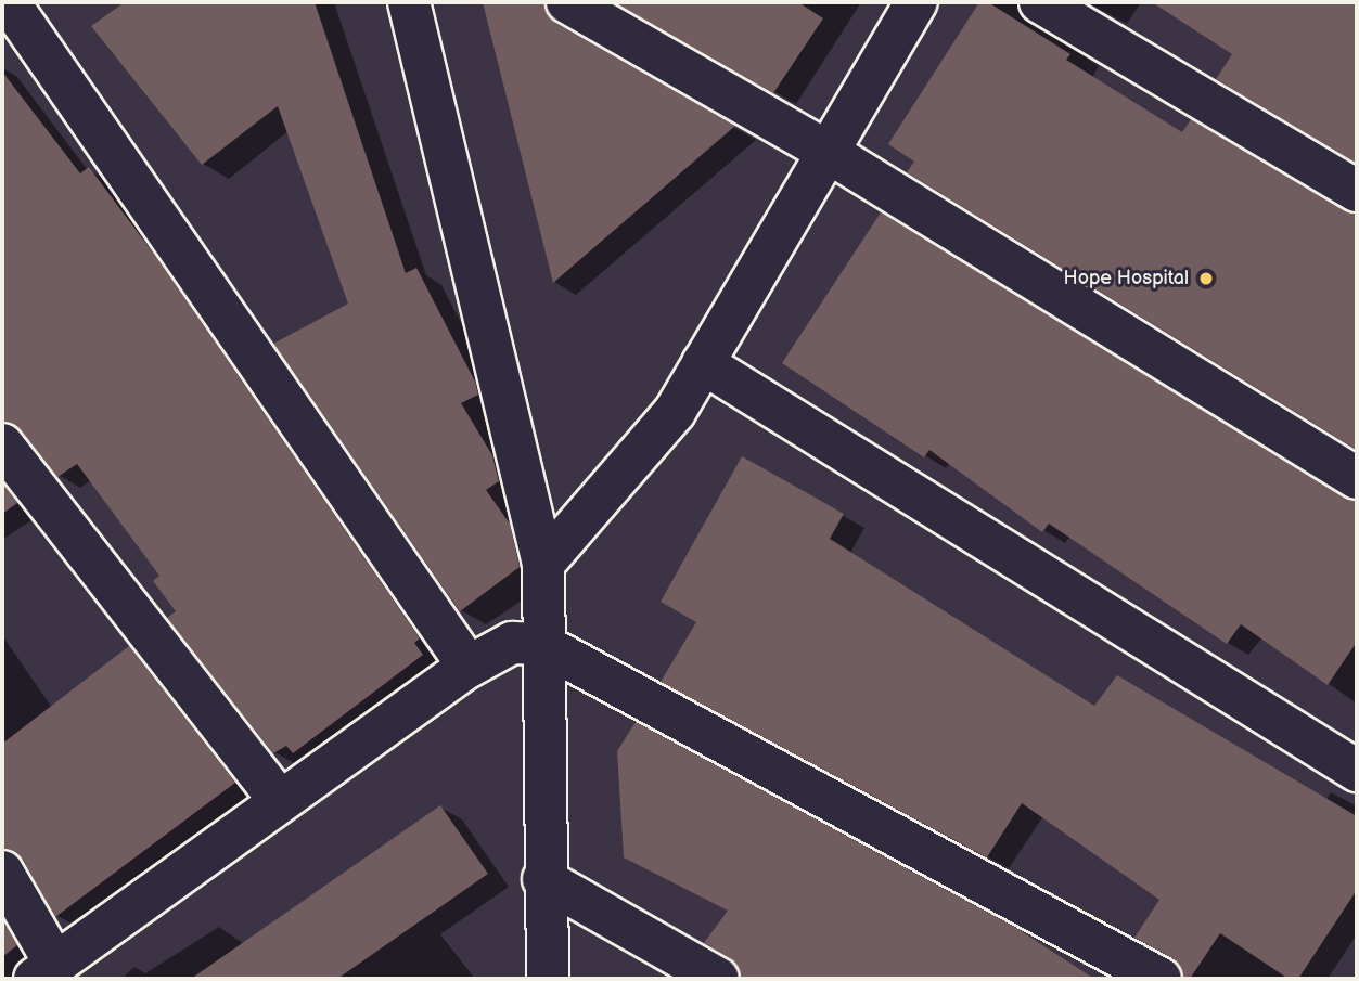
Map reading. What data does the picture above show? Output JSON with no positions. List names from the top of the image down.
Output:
{
  "places": ["Hope Hospital"]
}
